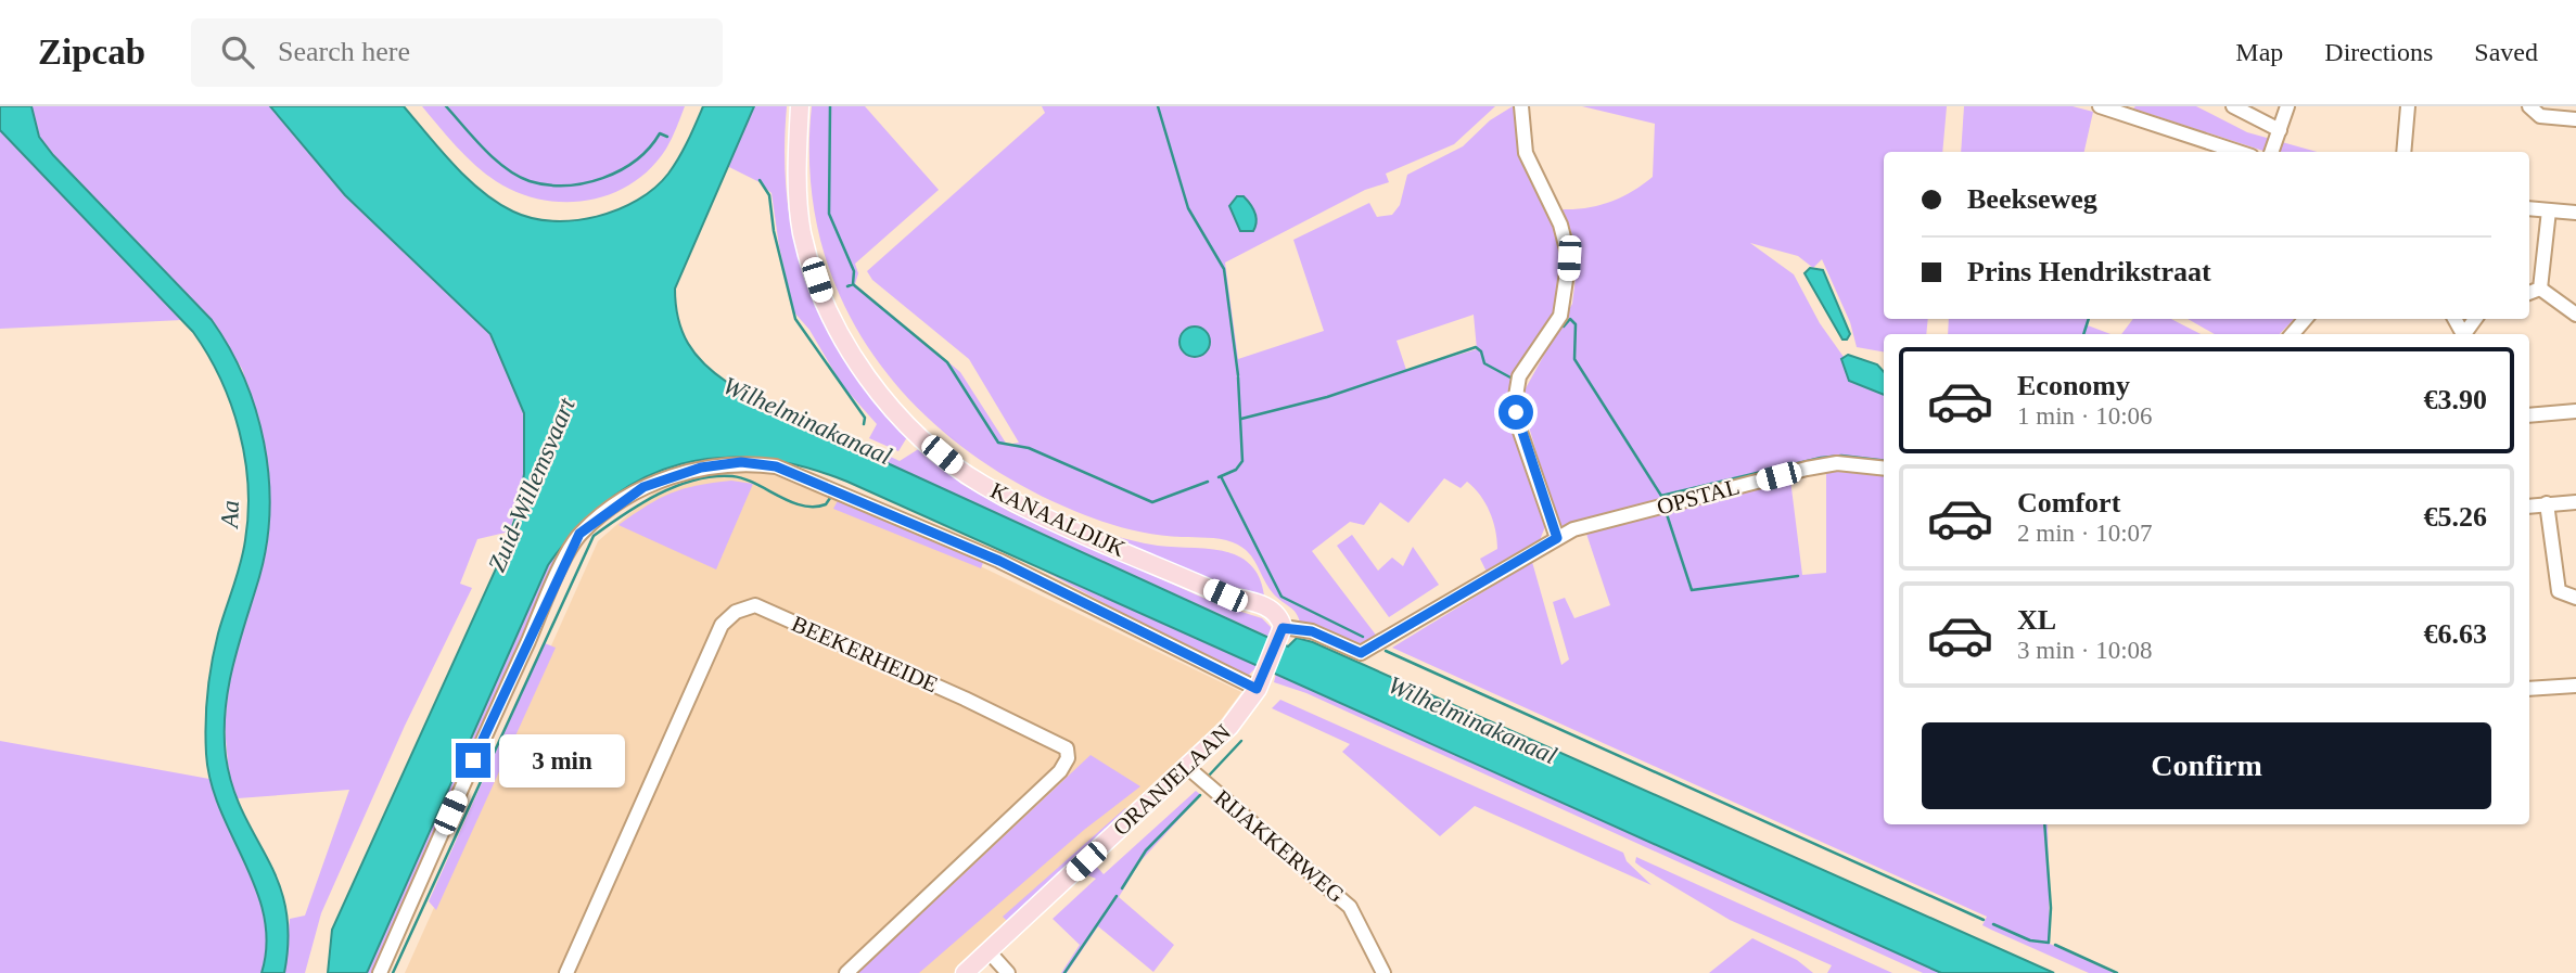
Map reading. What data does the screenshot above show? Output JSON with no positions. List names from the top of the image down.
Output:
{
  "streets": {
    "main road": ["KANAALDIJK", "ORANJELAAN"],
    "street": ["OPSTAL", "BEEKERHEIDE", "RIJAKKERWEG"]
  },
  "crossings": [
    ["OPSTAL", "KANAALDIJK"],
    ["OPSTAL", "ORANJELAAN"],
    ["KANAALDIJK", "ORANJELAAN"],
    ["ORANJELAAN", "RIJAKKERWEG"]
  ],
  "water": ["Wilhelminakanaal", "Zuid-Willemsvaart", "Aa"],
  "page": {
    "header": "Zipcab",
    "search": "Search here",
    "nav": ["Map", "Directions", "Saved"],
    "banner": ["Beekseweg", "Prins Hendrikstraat"],
    "list": [
      {
        "name": "Economy",
        "note": "1 min · 10:06",
        "value": "€3.90"
      },
      {
        "name": "Comfort",
        "note": "2 min · 10:07",
        "value": "€5.26"
      },
      {
        "name": "XL",
        "note": "3 min · 10:08",
        "value": "€6.63"
      }
    ],
    "buttons": "Confirm",
    "bubble": "3 min"
  }
}
